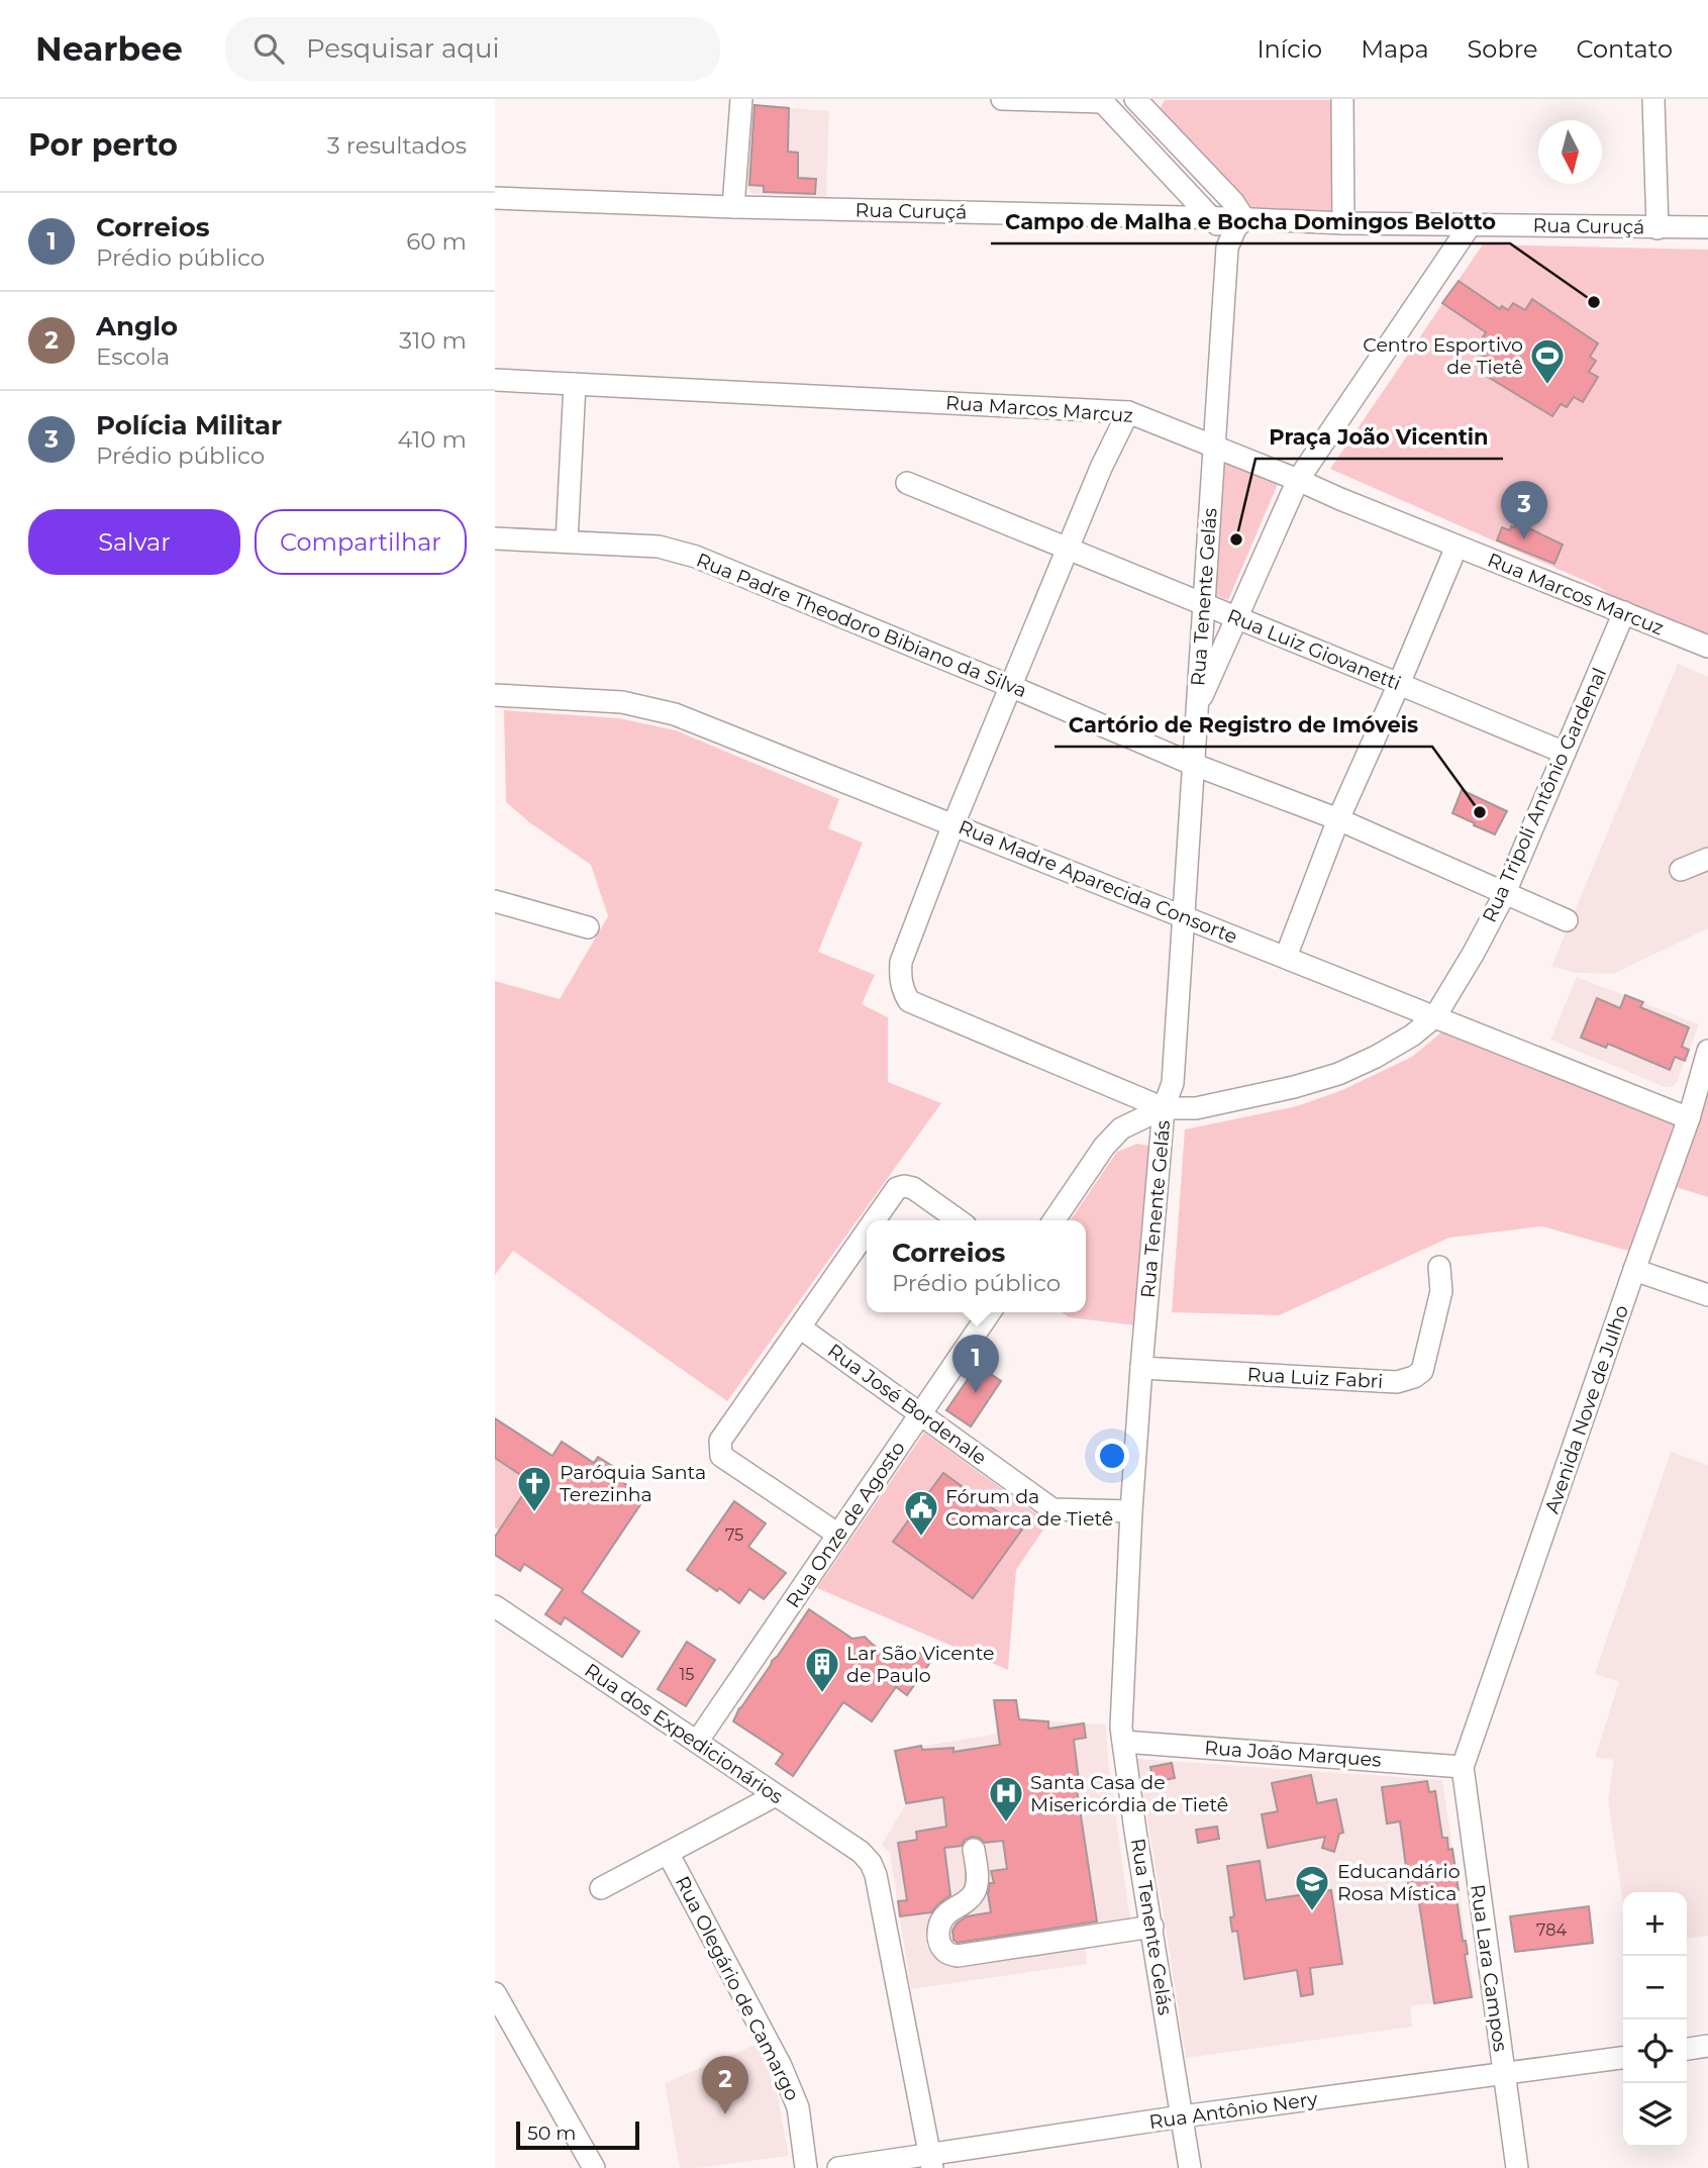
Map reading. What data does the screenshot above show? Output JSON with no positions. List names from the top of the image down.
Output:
{
  "streets": {
    "street": [
      "Rua Curuçá",
      "Rua Marcos Marcuz",
      "Rua Tenente Gelás",
      "Rua Padre Theodoro Bibiano da Silva",
      "Rua Luiz Giovanetti",
      "Rua Tripoli Antônio Gardenal",
      "Rua Madre Aparecida Consorte",
      "Rua Luiz Fabri",
      "Rua José Bordenale",
      "Avenida Nove de Julho",
      "Rua Onze de Agosto",
      "Rua dos Expedicionários",
      "Rua João Marques",
      "Rua Lara Campos",
      "Rua Olegário de Camargo",
      "Rua Antônio Nery"
    ]
  },
  "crossings": [
    ["Rua Curuçá", "Rua Tenente Gelás"],
    ["Rua Marcos Marcuz", "Rua Tenente Gelás"],
    ["Rua Marcos Marcuz", "Rua Tripoli Antônio Gardenal"],
    ["Rua Tenente Gelás", "Rua Padre Theodoro Bibiano da Silva"],
    ["Rua Tenente Gelás", "Rua Luiz Giovanetti"],
    ["Rua Tenente Gelás", "Rua Tripoli Antônio Gardenal"],
    ["Rua Tenente Gelás", "Rua Madre Aparecida Consorte"],
    ["Rua Tenente Gelás", "Rua Luiz Fabri"],
    ["Rua Tenente Gelás", "Rua José Bordenale"],
    ["Rua Tenente Gelás", "Rua João Marques"],
    ["Rua Tenente Gelás", "Rua Antônio Nery"],
    ["Rua Padre Theodoro Bibiano da Silva", "Rua Tripoli Antônio Gardenal"],
    ["Rua Luiz Giovanetti", "Rua Tripoli Antônio Gardenal"],
    ["Rua Tripoli Antônio Gardenal", "Rua Madre Aparecida Consorte"],
    ["Rua Madre Aparecida Consorte", "Avenida Nove de Julho"],
    ["Rua José Bordenale", "Rua Onze de Agosto"],
    ["Avenida Nove de Julho", "Rua João Marques"],
    ["Avenida Nove de Julho", "Rua Lara Campos"],
    ["Rua Onze de Agosto", "Rua dos Expedicionários"],
    ["Rua dos Expedicionários", "Rua Antônio Nery"],
    ["Rua João Marques", "Rua Lara Campos"],
    ["Rua Lara Campos", "Rua Antônio Nery"]
  ],
  "places": {
    "other": ["Campo de Malha e Bocha Domingos Belotto", "Praça João Vicentin", "Cartório de Registro de Imóveis"],
    "sports": ["Centro Esportivo de Tietê"],
    "church": ["Paróquia Santa Terezinha"],
    "public building": ["Fórum da Comarca de Tietê"],
    "building": ["Lar São Vicente de Paulo"],
    "hospital": ["Santa Casa de Misericórdia de Tietê"],
    "school or university": ["Educandário Rosa Mística"]
  },
  "house_numbers": ["75", "15", "784"],
  "scale_bar": "50 m",
  "north": "bottom",
  "page": {
    "header": "Nearbee",
    "search": "Pesquisar aqui",
    "nav": [
      "Início",
      "Mapa",
      "Sobre",
      "Contato"
    ],
    "heading": ["Por perto", "3 resultados"],
    "list": [
      {
        "mark": "1",
        "name": "Correios",
        "note": "Prédio público",
        "value": "60 m"
      },
      {
        "mark": "2",
        "name": "Anglo",
        "note": "Escola",
        "value": "310 m"
      },
      {
        "mark": "3",
        "name": "Polícia Militar",
        "note": "Prédio público",
        "value": "410 m"
      }
    ],
    "pins": ["3", "1", "2"],
    "buttons": ["Salvar", "Compartilhar"],
    "popup": ["Correios", "Prédio público"],
    "map_buttons": ["+", "−"],
    "scale": "50 m"
  }
}
